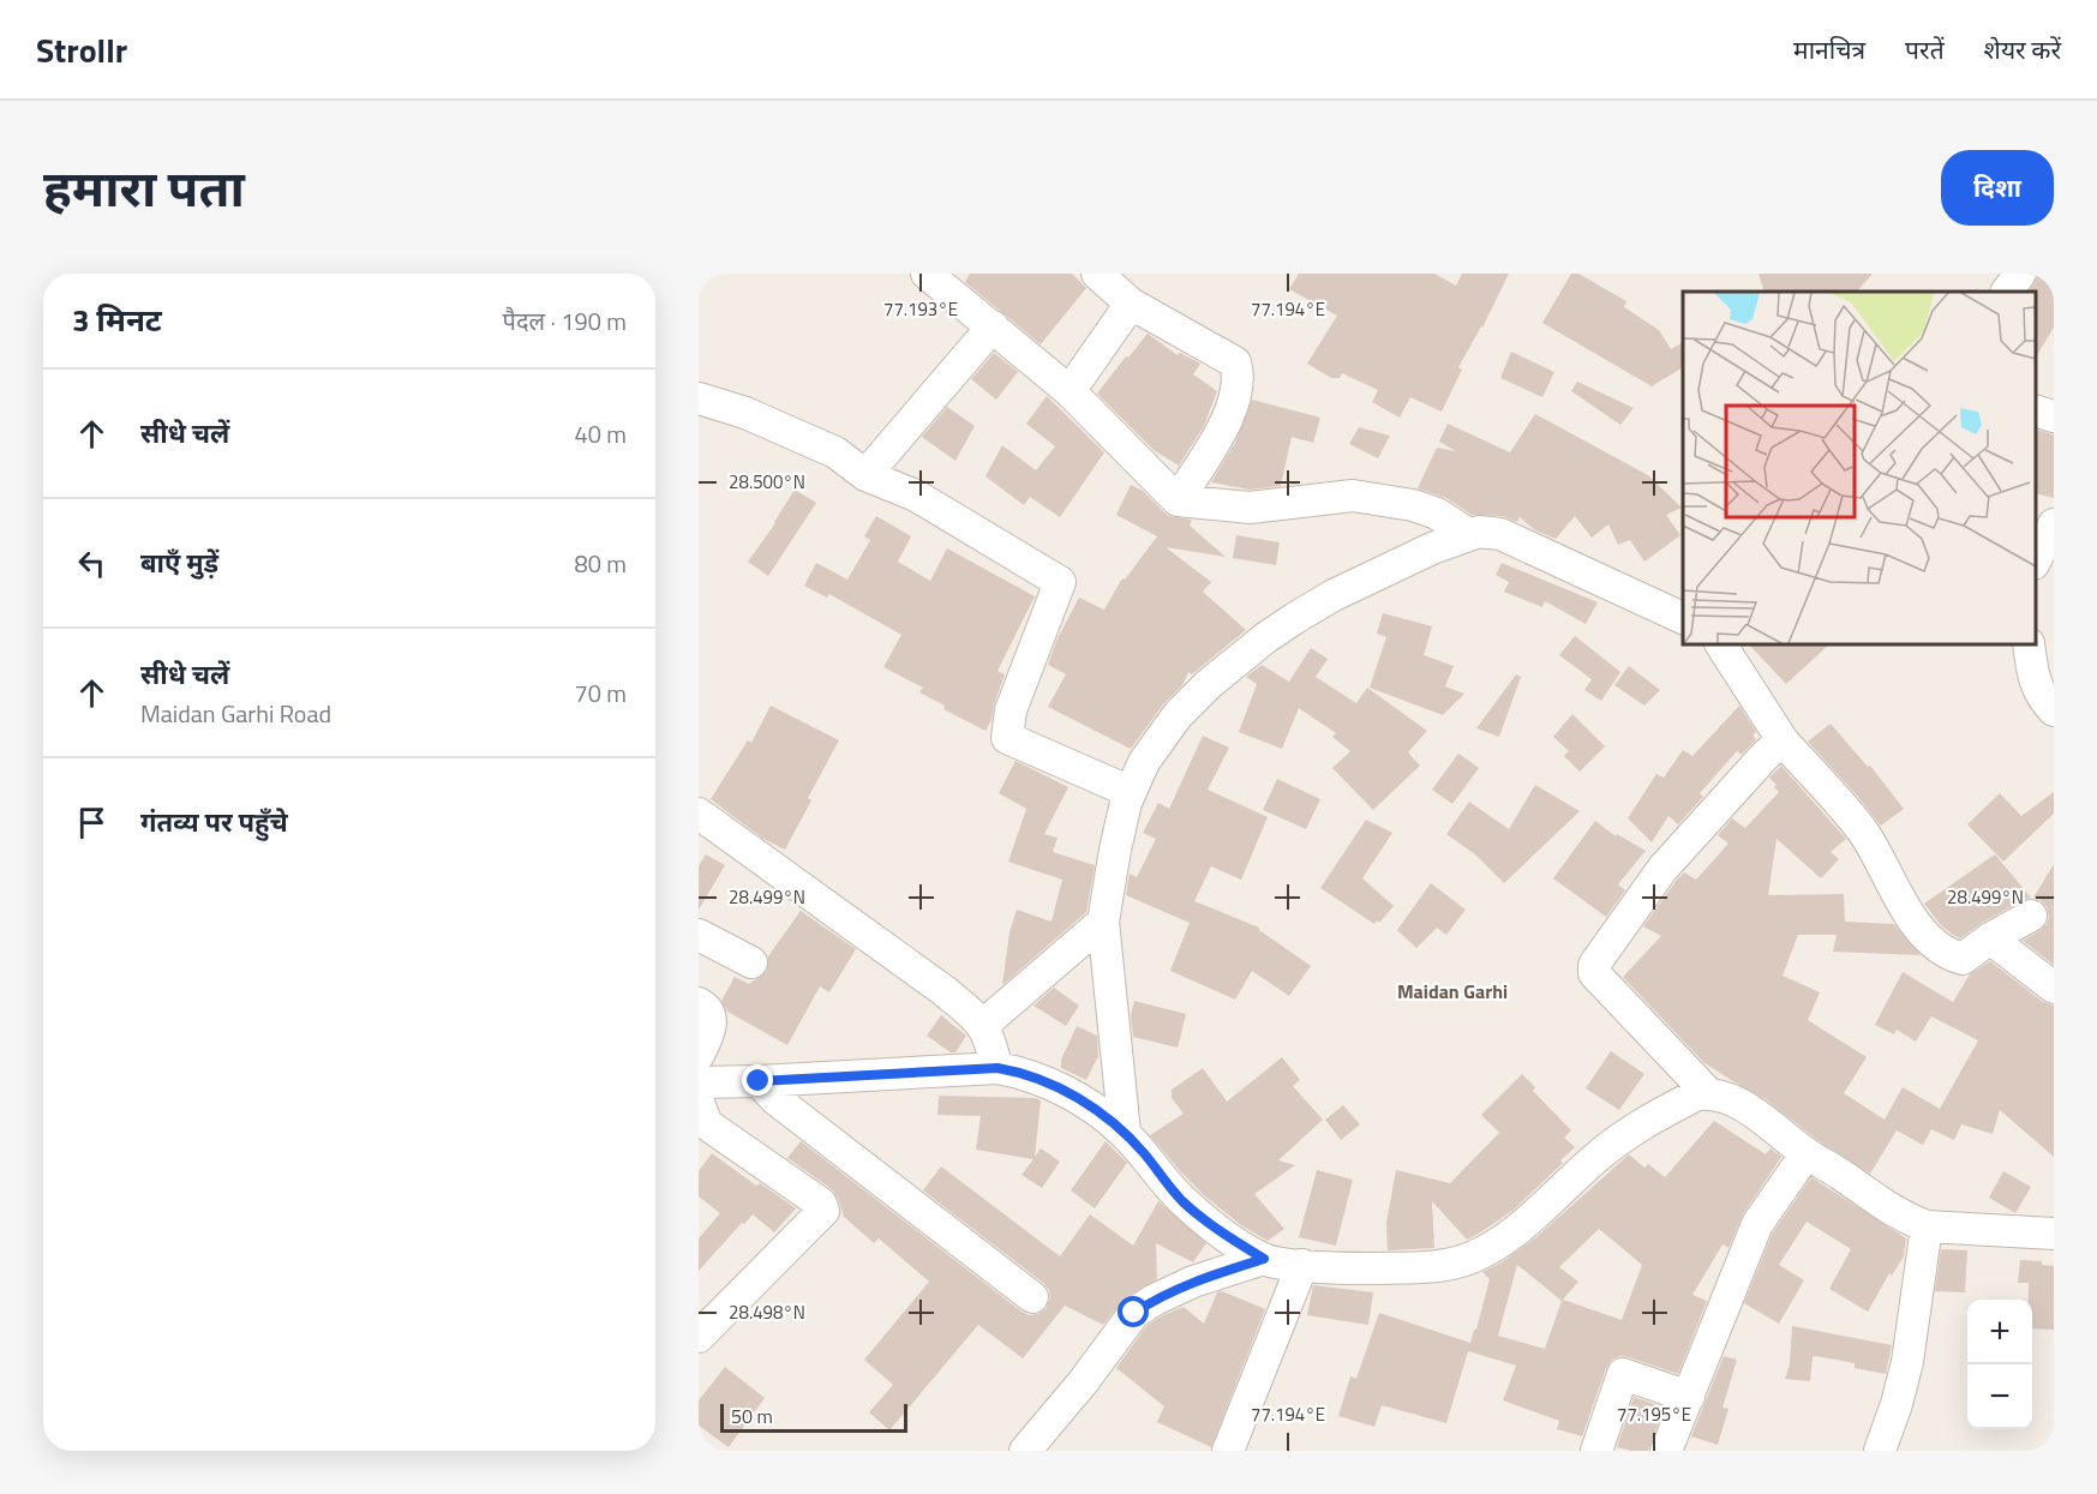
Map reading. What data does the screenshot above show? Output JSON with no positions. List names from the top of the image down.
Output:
{
  "districts": ["Maidan Garhi"],
  "scale_bar": "50 m",
  "page": {
    "header": "Strollr",
    "nav": ["मानचित्र", "परतें", "शेयर करें"],
    "title": "हमारा पता",
    "buttons": "दिशा",
    "heading": ["3 मिनट", "पैदल · 190 m"],
    "list": [
      ["सीधे चलें", "40 m"],
      ["बाएँ मुड़ें", "80 m"],
      ["सीधे चलें", "Maidan Garhi Road", "70 m"],
      "गंतव्य पर पहुँचे"
    ],
    "map_buttons": ["+", "−"],
    "scale": "50 m"
  },
  "coordinates": [
    "77.193°E",
    "77.194°E",
    "28.500°N",
    "28.499°N",
    "28.498°N",
    "77.195°E"
  ]
}
